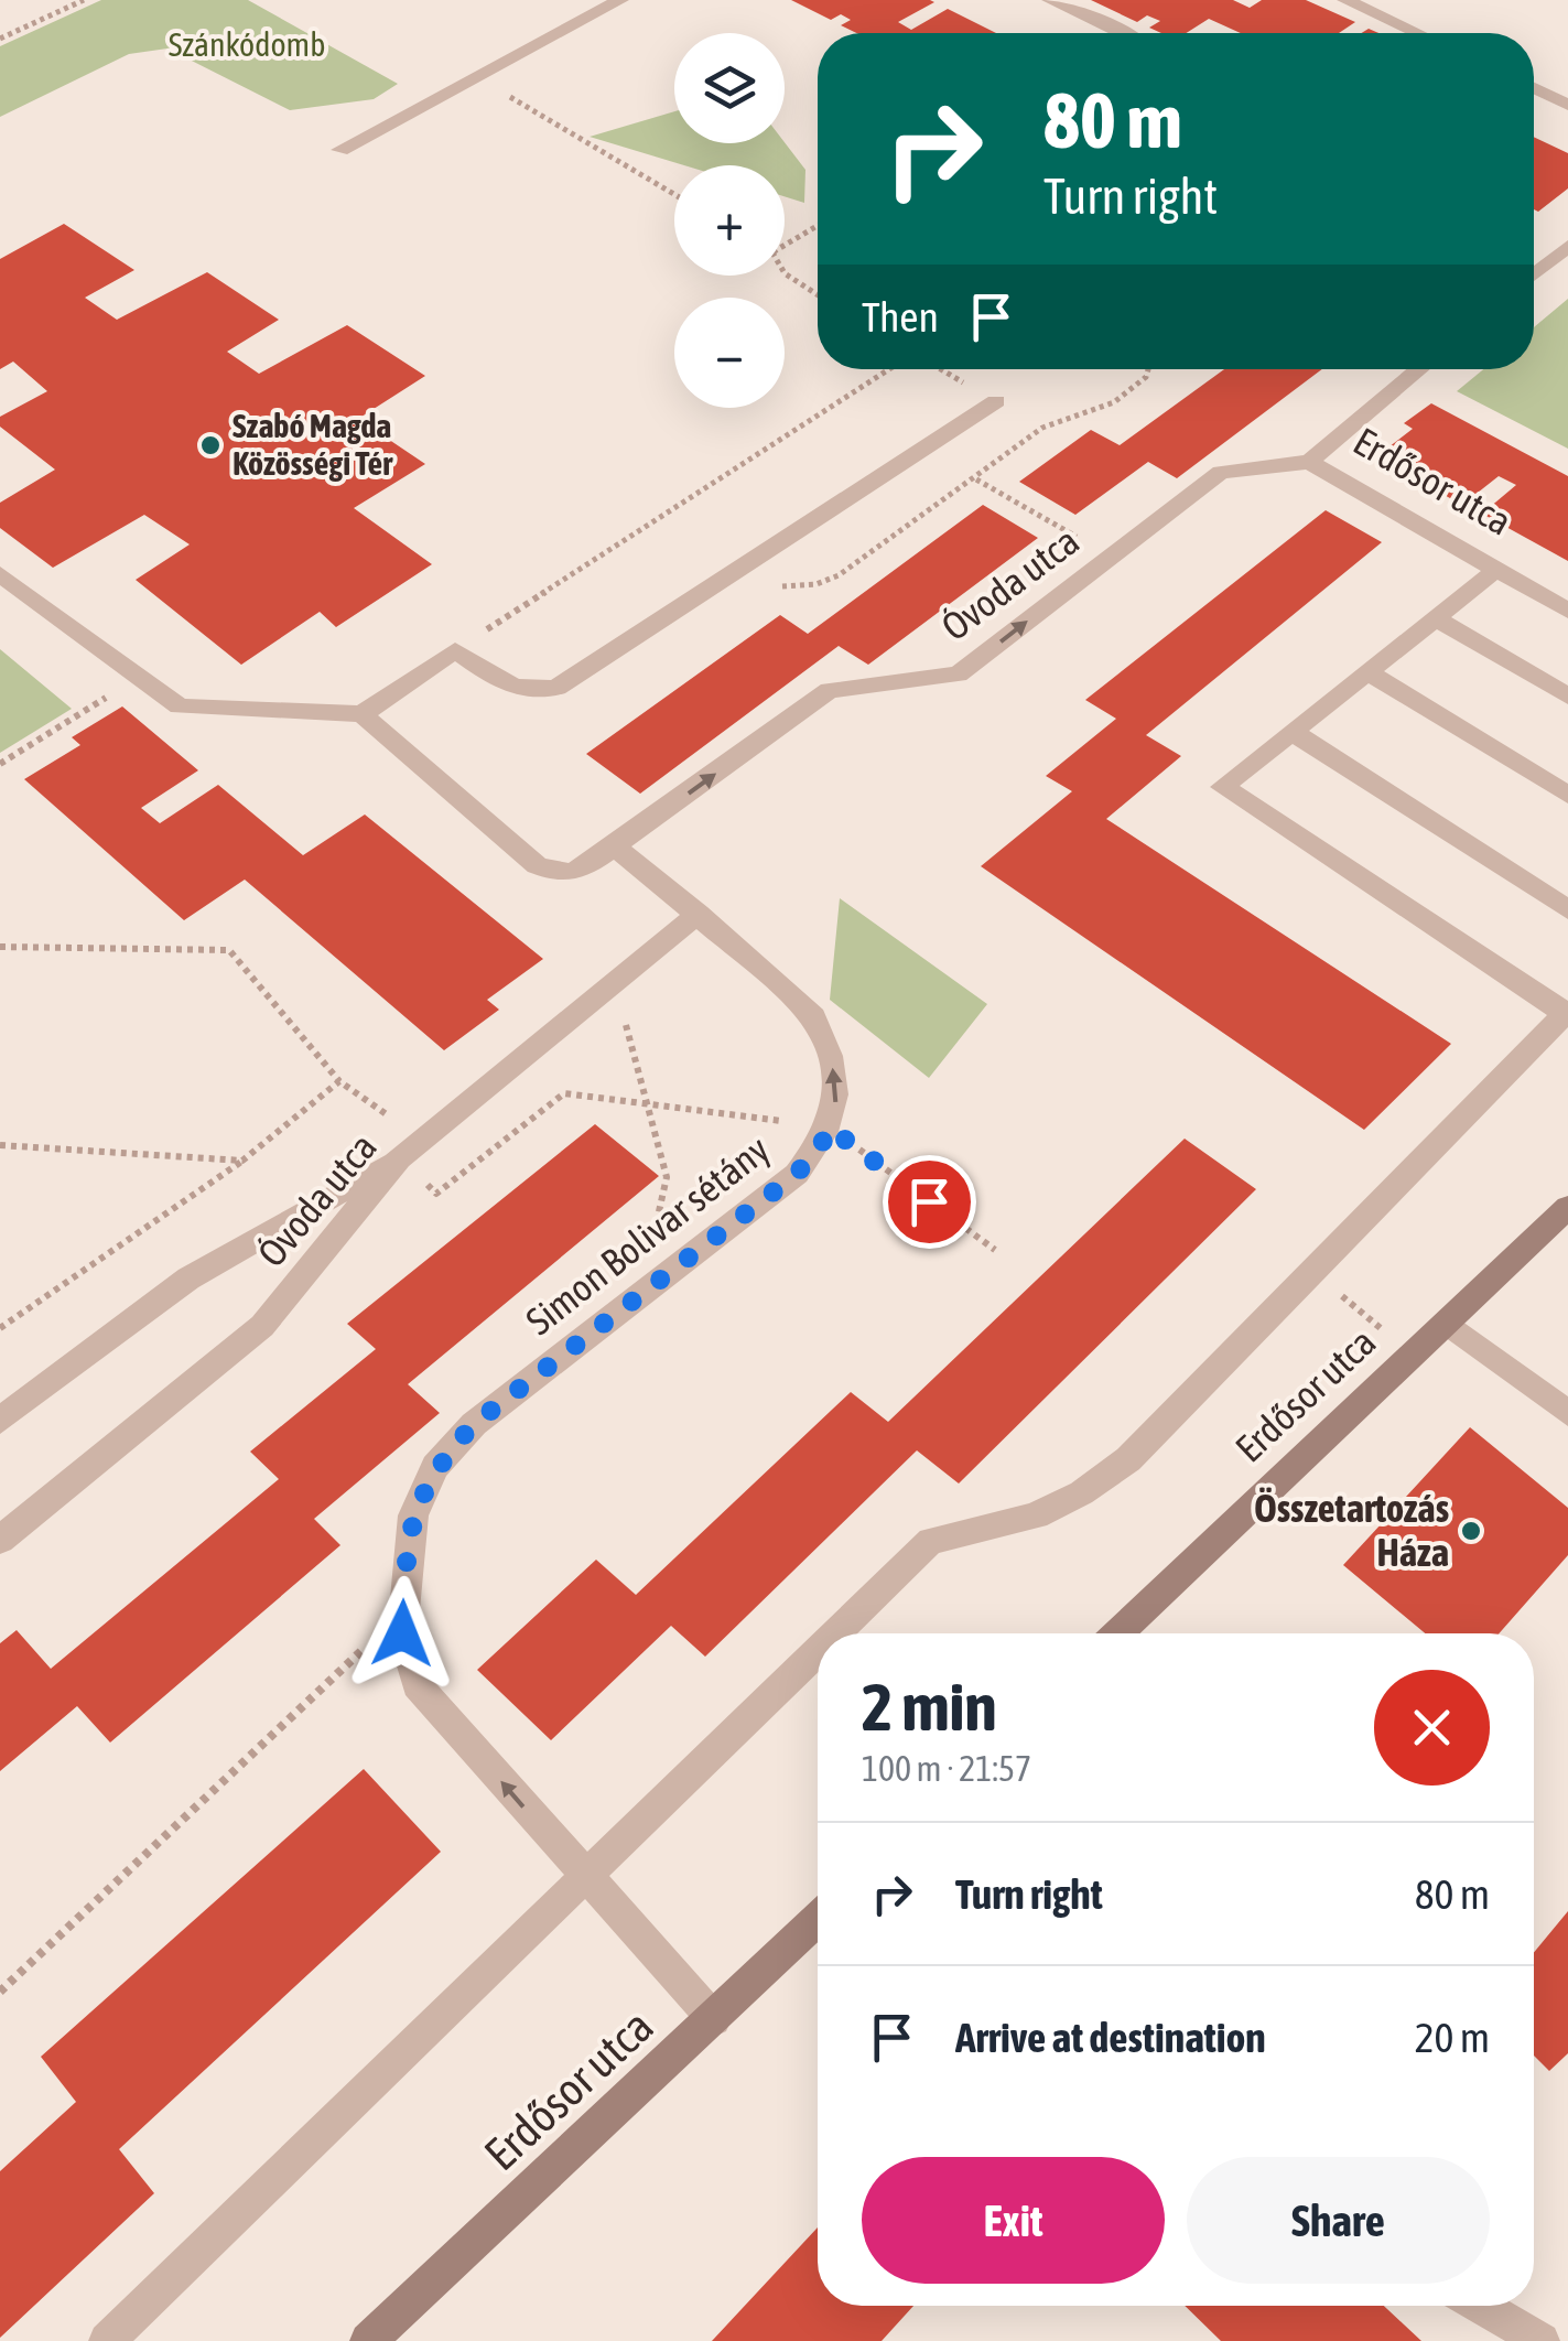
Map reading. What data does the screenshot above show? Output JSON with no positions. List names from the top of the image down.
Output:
{
  "streets": {
    "street": ["Erdősor utca", "Óvoda utca", "Simon Bolivar sétány"]
  },
  "crossings": [
    ["Erdősor utca", "Óvoda utca"],
    ["Erdősor utca", "Simon Bolivar sétány"],
    ["Óvoda utca", "Simon Bolivar sétány"]
  ],
  "one_way": ["Simon Bolivar sétány"],
  "parks": ["Szánkódomb"],
  "places": ["Szabó Magda Közösségi Tér", "Összetartozás Háza"],
  "page": {
    "map_buttons": ["+", "−"],
    "turn": ["80 m", "Turn right"],
    "then": "Then",
    "heading": ["2 min", "100 m · 21:57"],
    "list": [
      {
        "name": "Turn right",
        "value": "80 m"
      },
      {
        "name": "Arrive at destination",
        "value": "20 m"
      }
    ],
    "buttons": ["Exit", "Share"]
  }
}
